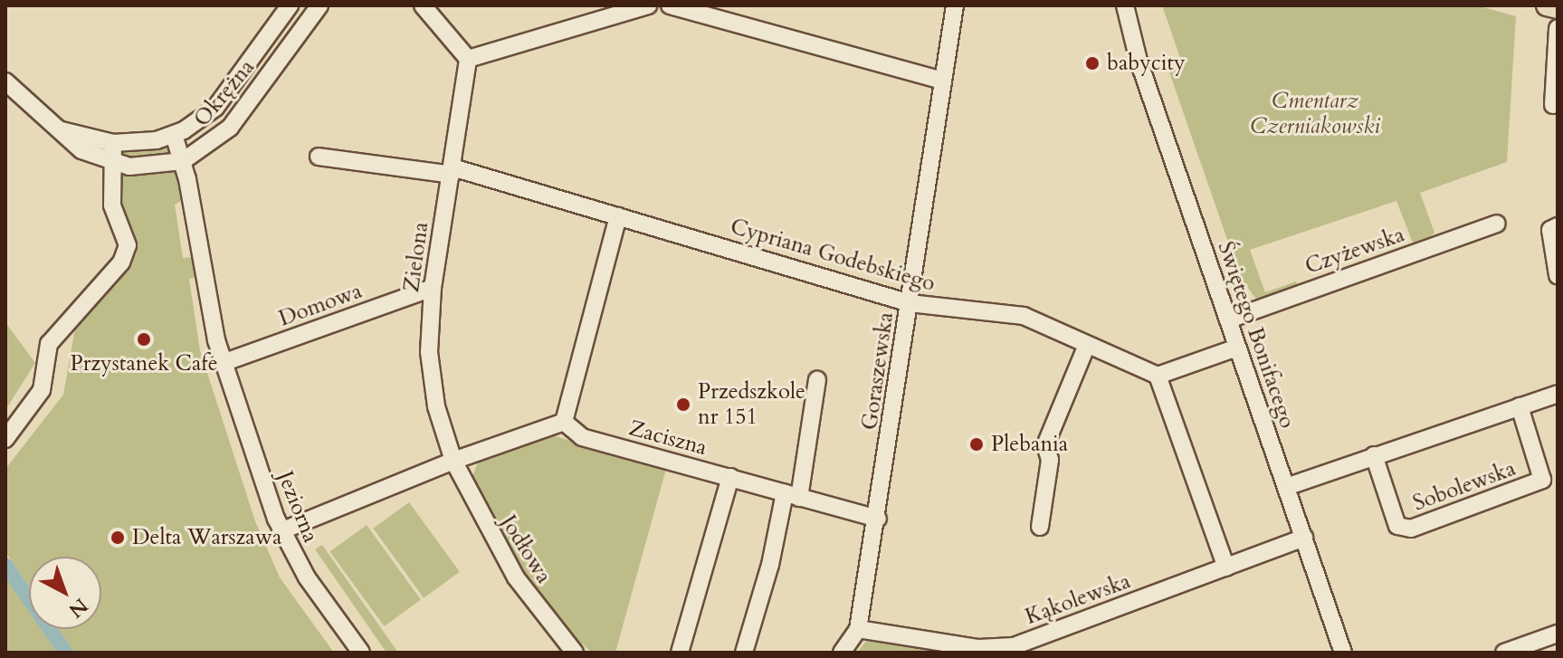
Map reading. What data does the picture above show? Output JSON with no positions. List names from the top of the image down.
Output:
{
  "streets": {
    "street": [
      "Okrężna",
      "Czyżewska",
      "Cypriana Godebskiego",
      "Zielona",
      "Domowa",
      "Świętego Bonifacego",
      "Goraszewska",
      "Zaciszna",
      "Sobolewska",
      "Jeziorna",
      "Jodłowa",
      "Kąkolewska"
    ]
  },
  "crossings": [
    ["Okrężna", "Jeziorna"],
    ["Czyżewska", "Świętego Bonifacego"],
    ["Cypriana Godebskiego", "Zielona"],
    ["Cypriana Godebskiego", "Goraszewska"],
    ["Zielona", "Domowa"],
    ["Zielona", "Jodłowa"],
    ["Domowa", "Jeziorna"],
    ["Świętego Bonifacego", "Kąkolewska"],
    ["Goraszewska", "Zaciszna"],
    ["Goraszewska", "Kąkolewska"]
  ],
  "parks": ["Cmentarz Czerniakowski"],
  "places": [
    "babycity",
    "Przystanek Cafe",
    "Przedszkole nr 151",
    "Plebania",
    "Delta Warszawa"
  ],
  "north": "bottom right"
}
